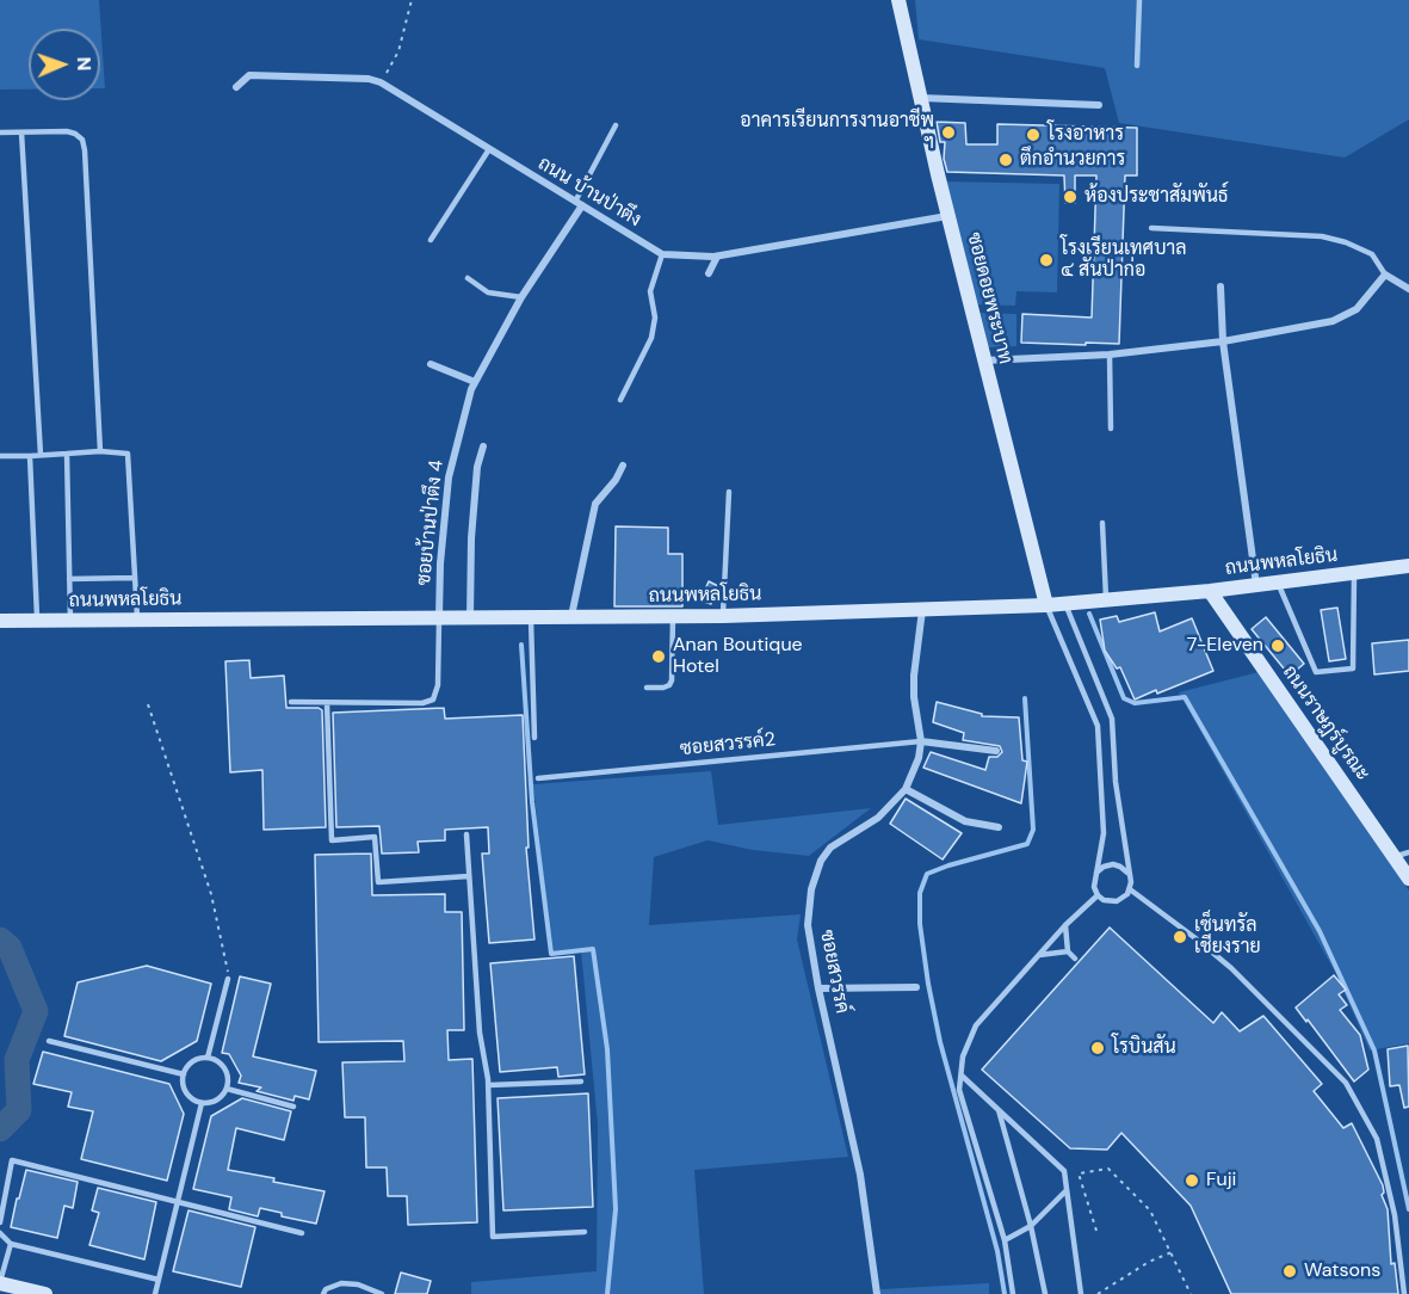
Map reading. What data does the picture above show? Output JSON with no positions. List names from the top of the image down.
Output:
{
  "streets": {
    "main road": ["ซอยดอยพระบาท", "ถนนพหลโยธิน", "ถนนราษฎร์บูรณะ"],
    "street": ["ถนน บ้านป่าตึง", "ซอยบ้านป่าตึง 4", "ซอยสวรรค์"],
    "lane": ["ซอยสวรรค์2"]
  },
  "crossings": [
    ["ถนน บ้านป่าตึง", "ซอยดอยพระบาท"],
    ["ถนน บ้านป่าตึง", "ซอยบ้านป่าตึง 4"],
    ["ซอยดอยพระบาท", "ถนนพหลโยธิน"],
    ["ซอยบ้านป่าตึง 4", "ถนนพหลโยธิน"],
    ["ถนนพหลโยธิน", "ถนนราษฎร์บูรณะ"],
    ["ถนนพหลโยธิน", "ซอยสวรรค์"],
    ["ซอยสวรรค์2", "ซอยสวรรค์"]
  ],
  "places": [
    "อาคารเรียนการงานอาชีพ ฯ",
    "โรงอาหาร",
    "ตึกอำนวยการ",
    "ห้องประชาสัมพันธ์",
    "โรงเรียนเทศบาล ๔ สันป่าก่อ",
    "7-Eleven",
    "Anan Boutique Hotel",
    "เซ็นทรัล เชียงราย",
    "โรบินสัน",
    "Fuji",
    "Watsons"
  ],
  "north": "right"
}
